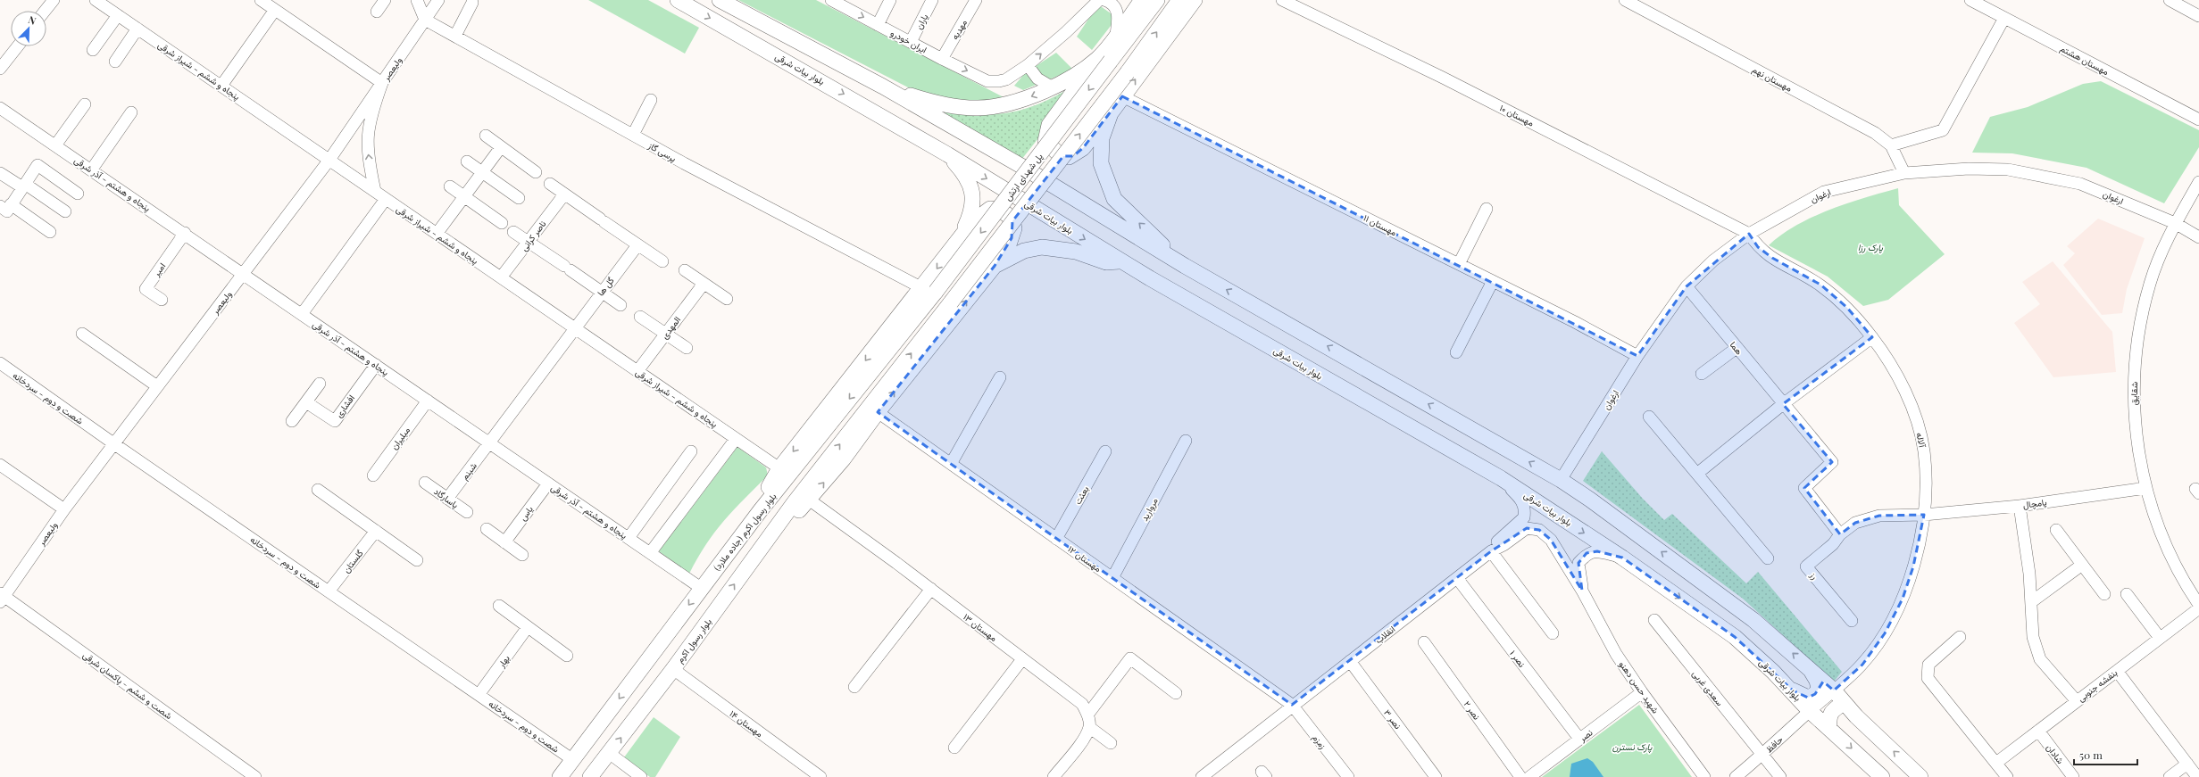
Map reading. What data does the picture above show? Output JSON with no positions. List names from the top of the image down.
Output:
{
  "streets": {
    "main road": [
      "بلوار بیات شرقی",
      "پل شهدای ارتش",
      "بلوار رسول اکرم (جاده ملارد)",
      "بلوار رسول اکرم"
    ],
    "street": [
      "یاران",
      "مهدیه",
      "ایران خودرو",
      "مهستان هشتم",
      "ولیعصر",
      "پنجاه و ششم - شیراز شرقی",
      "مهستان نهم",
      "مهستان ۱۰",
      "پرسی گاز",
      "پنجاه و هشتم - آذر شرقی",
      "ارغوان",
      "مهستان ۱۱",
      "ناصر کرانی",
      "امیر",
      "گل ها",
      "المهدی",
      "هما",
      "شقایق",
      "شصت و دوم - سردخانه",
      "افشاری",
      "مبلیران",
      "آلاله",
      "شبنم",
      "بعثت",
      "پاسارگاد",
      "پامچال",
      "مروارید",
      "یاس",
      "مهستان ۱۲",
      "گلستان",
      "رز",
      "مهستان ۱۳",
      "انقلاب",
      "نصر ۱",
      "بهار",
      "شصت و ششم - پاکسان شرقی",
      "بنفشه جنوبی",
      "شهید حسن دهنو",
      "سعدی غربی",
      "نصر ۲",
      "نصر ۳",
      "مهستان ۱۴",
      "نصر",
      "زمزم",
      "حافظ",
      "شادان"
    ]
  },
  "crossings": [
    ["یاران", "ایران خودرو"],
    ["مهدیه", "ایران خودرو"],
    ["ولیعصر", "پنجاه و ششم - شیراز شرقی"],
    ["ولیعصر", "پرسی گاز"],
    ["ولیعصر", "پنجاه و هشتم - آذر شرقی"],
    ["ولیعصر", "شصت و دوم - سردخانه"],
    ["ولیعصر", "شصت و ششم - پاکسان شرقی"],
    ["بلوار بیات شرقی", "انقلاب"],
    ["بلوار بیات شرقی", "حافظ"],
    ["پنجاه و ششم - شیراز شرقی", "ناصر کرانی"],
    ["پنجاه و ششم - شیراز شرقی", "گل ها"],
    ["پنجاه و ششم - شیراز شرقی", "المهدی"],
    ["مهستان نهم", "ارغوان"],
    ["مهستان ۱۰", "ارغوان"],
    ["مهستان ۱۰", "آلاله"],
    ["پرسی گاز", "پل شهدای ارتش"],
    ["پرسی گاز", "بلوار رسول اکرم (جاده ملارد)"],
    ["پل شهدای ارتش", "بلوار رسول اکرم (جاده ملارد)"],
    ["پنجاه و هشتم - آذر شرقی", "امیر"],
    ["پنجاه و هشتم - آذر شرقی", "گل ها"],
    ["پنجاه و هشتم - آذر شرقی", "افشاری"],
    ["پنجاه و هشتم - آذر شرقی", "مبلیران"],
    ["پنجاه و هشتم - آذر شرقی", "شبنم"],
    ["پنجاه و هشتم - آذر شرقی", "یاس"],
    ["پنجاه و هشتم - آذر شرقی", "بلوار رسول اکرم (جاده ملارد)"],
    ["ارغوان", "مهستان ۱۱"],
    ["ارغوان", "شقایق"],
    ["ارغوان", "آلاله"],
    ["گل ها", "شبنم"],
    ["هما", "رز"],
    ["شقایق", "پامچال"],
    ["شصت و دوم - سردخانه", "بلوار رسول اکرم (جاده ملارد)"],
    ["شصت و دوم - سردخانه", "گلستان"],
    ["شصت و دوم - سردخانه", "بهار"],
    ["آلاله", "پامچال"],
    ["آلاله", "رز"],
    ["آلاله", "حافظ"],
    ["شبنم", "پاسارگاد"],
    ["بعثت", "مهستان ۱۲"],
    ["پامچال", "رز"],
    ["مروارید", "مهستان ۱۲"],
    ["مهستان ۱۲", "انقلاب"],
    ["مهستان ۱۲", "زمزم"],
    ["انقلاب", "نصر ۱"],
    ["انقلاب", "شهید حسن دهنو"],
    ["انقلاب", "نصر ۳"],
    ["انقلاب", "زمزم"],
    ["بلوار رسول اکرم", "مهستان ۱۴"],
    ["نصر ۱", "نصر"],
    ["بنفشه جنوبی", "شادان"],
    ["شهید حسن دهنو", "نصر"],
    ["سعدی غربی", "حافظ"]
  ],
  "one_way": ["ایران خودرو"],
  "parks": ["پارک رزا", "پارک نسترن"],
  "scale_bar": "50 m",
  "north": "top right"
}
